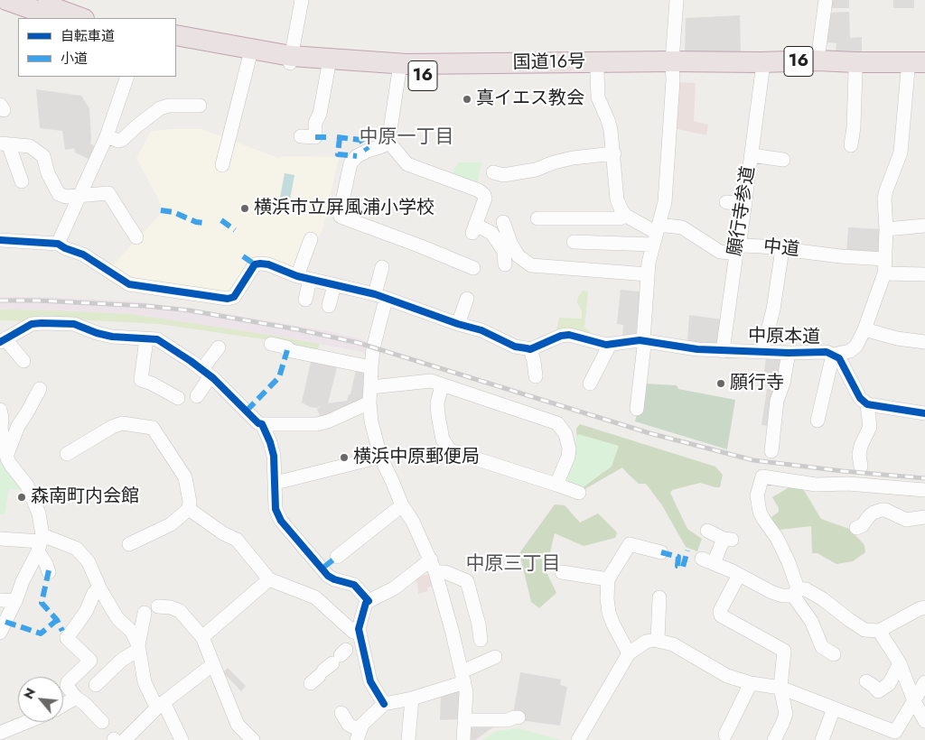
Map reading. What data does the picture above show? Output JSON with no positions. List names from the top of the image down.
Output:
{
  "streets": {
    "highway": ["16", "国道16号"],
    "street": ["願行寺参道", "中道", "中原本道"]
  },
  "crossings": [
    ["国道16号", "願行寺参道"],
    ["願行寺参道", "中道"],
    ["願行寺参道", "中原本道"]
  ],
  "districts": ["中原一丁目", "中原三丁目"],
  "places": [
    "真イエス教会",
    "横浜市立屏風浦小学校",
    "願行寺",
    "横浜中原郵便局",
    "森南町内会館"
  ],
  "legend": ["自転車道", "小道"],
  "north": "top left"
}
